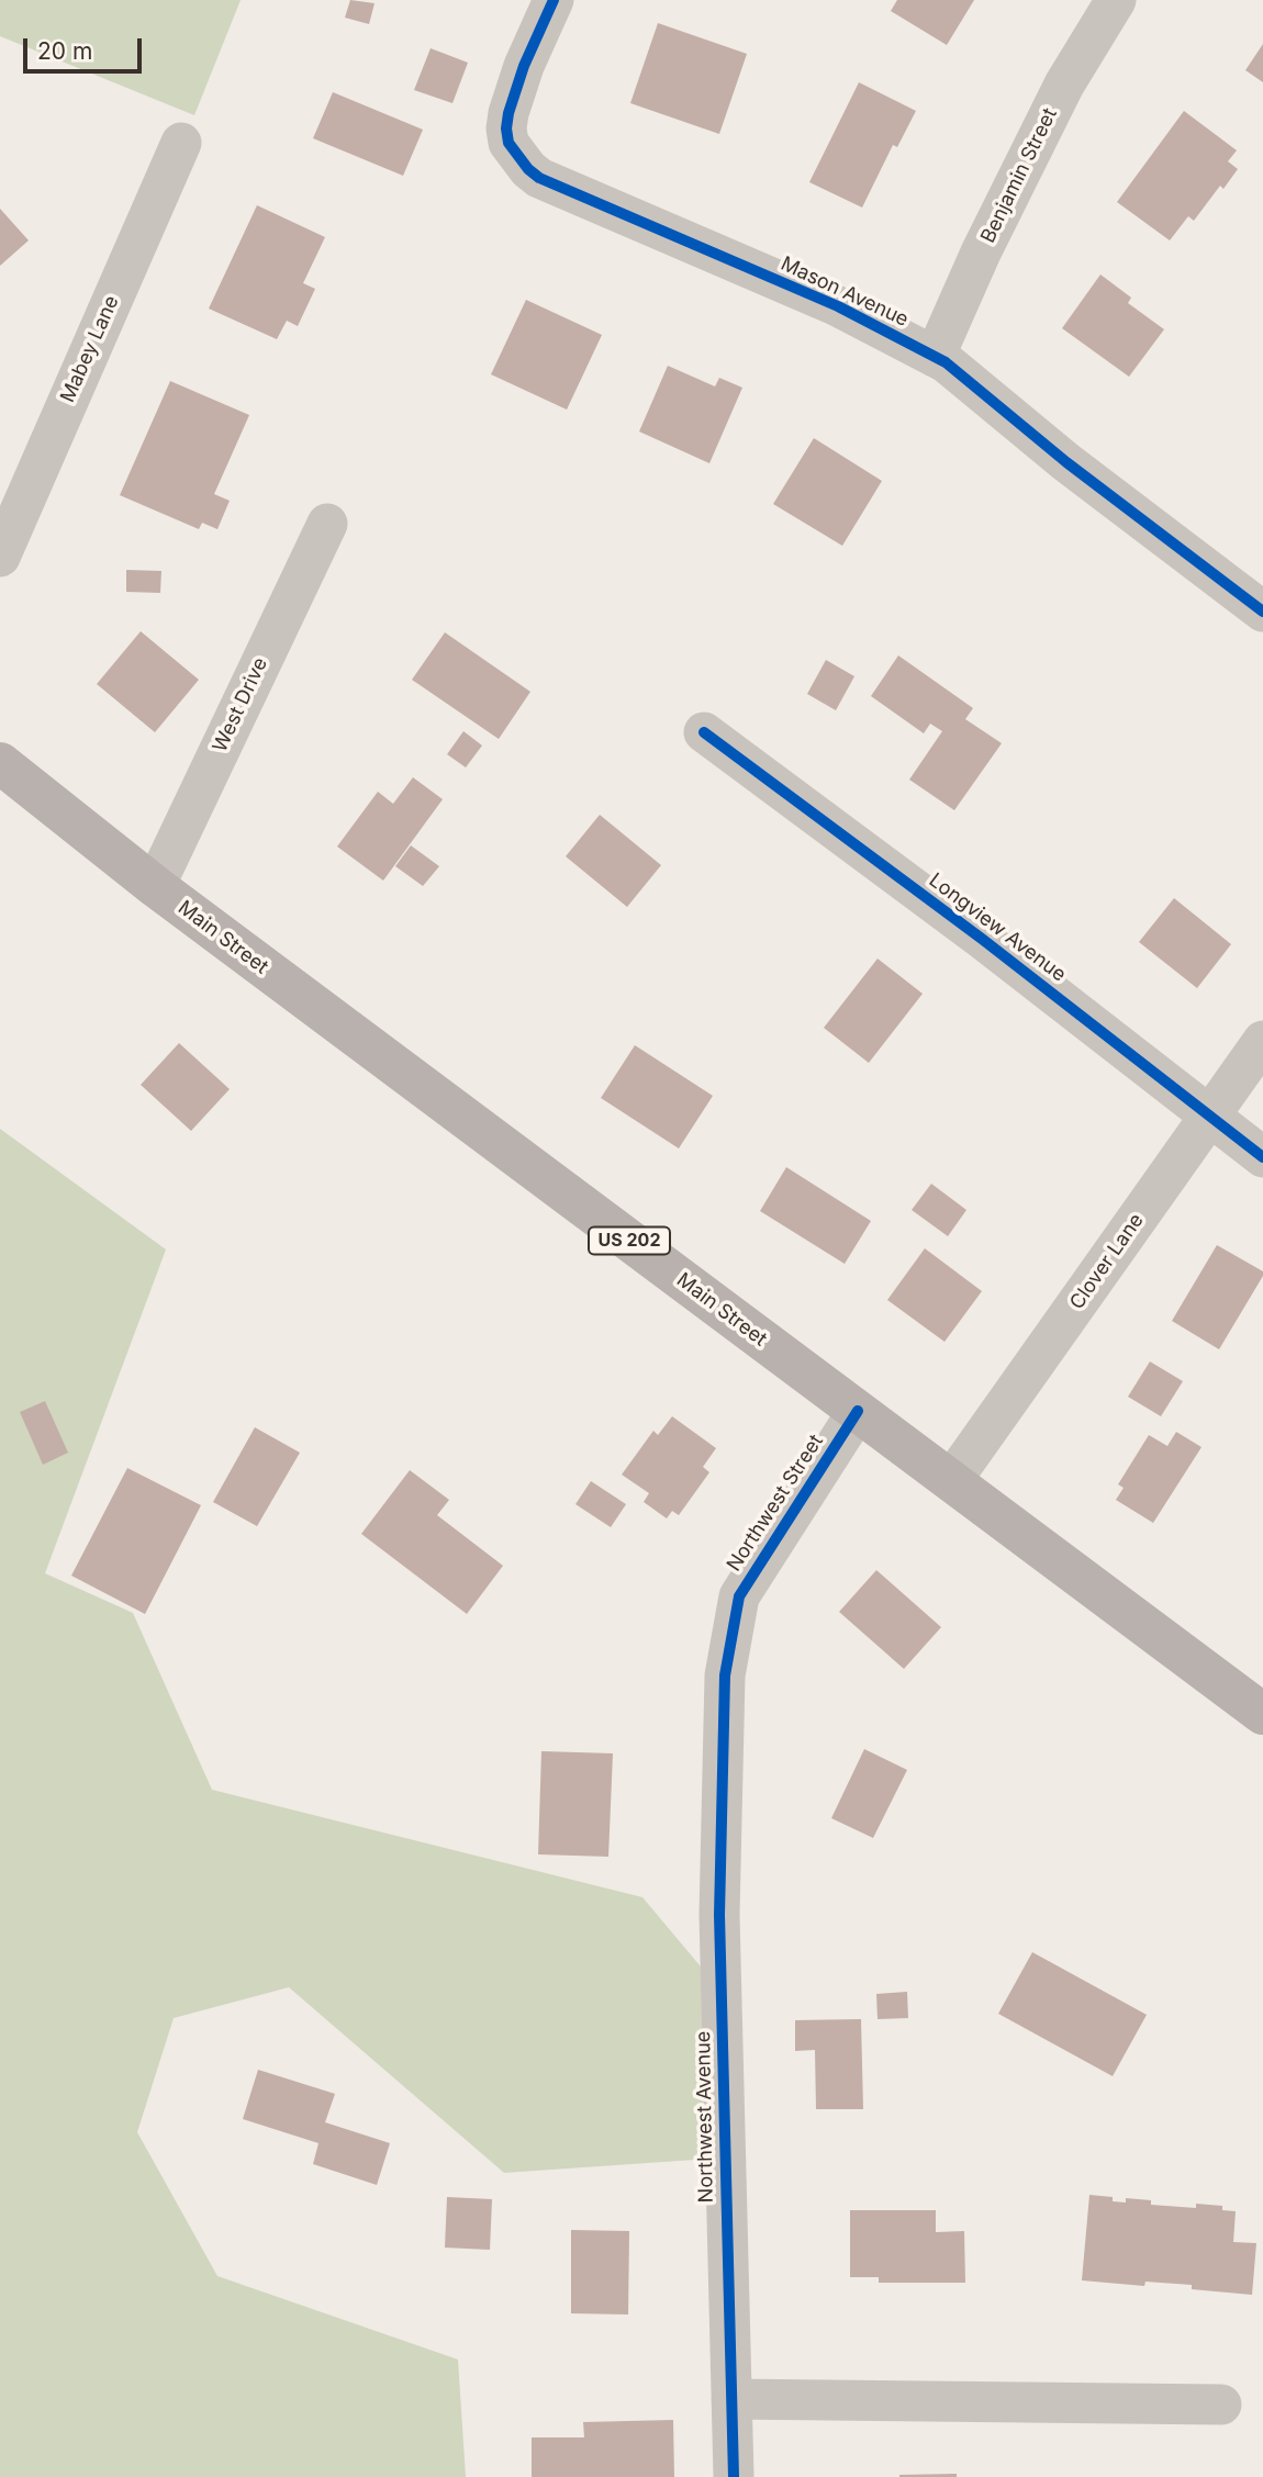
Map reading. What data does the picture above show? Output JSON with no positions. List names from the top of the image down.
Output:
{
  "streets": {
    "main road": ["Main Street", "US 202"],
    "street": [
      "Benjamin Street",
      "Mason Avenue",
      "Mabey Lane",
      "West Drive",
      "Longview Avenue",
      "Clover Lane",
      "Northwest Street",
      "Northwest Avenue"
    ]
  },
  "crossings": [
    ["Benjamin Street", "Mason Avenue"],
    ["West Drive", "Main Street"],
    ["Longview Avenue", "Clover Lane"],
    ["Main Street", "Clover Lane"],
    ["Main Street", "Northwest Street"],
    ["Northwest Street", "Northwest Avenue"]
  ],
  "scale_bar": "20 m"
}
